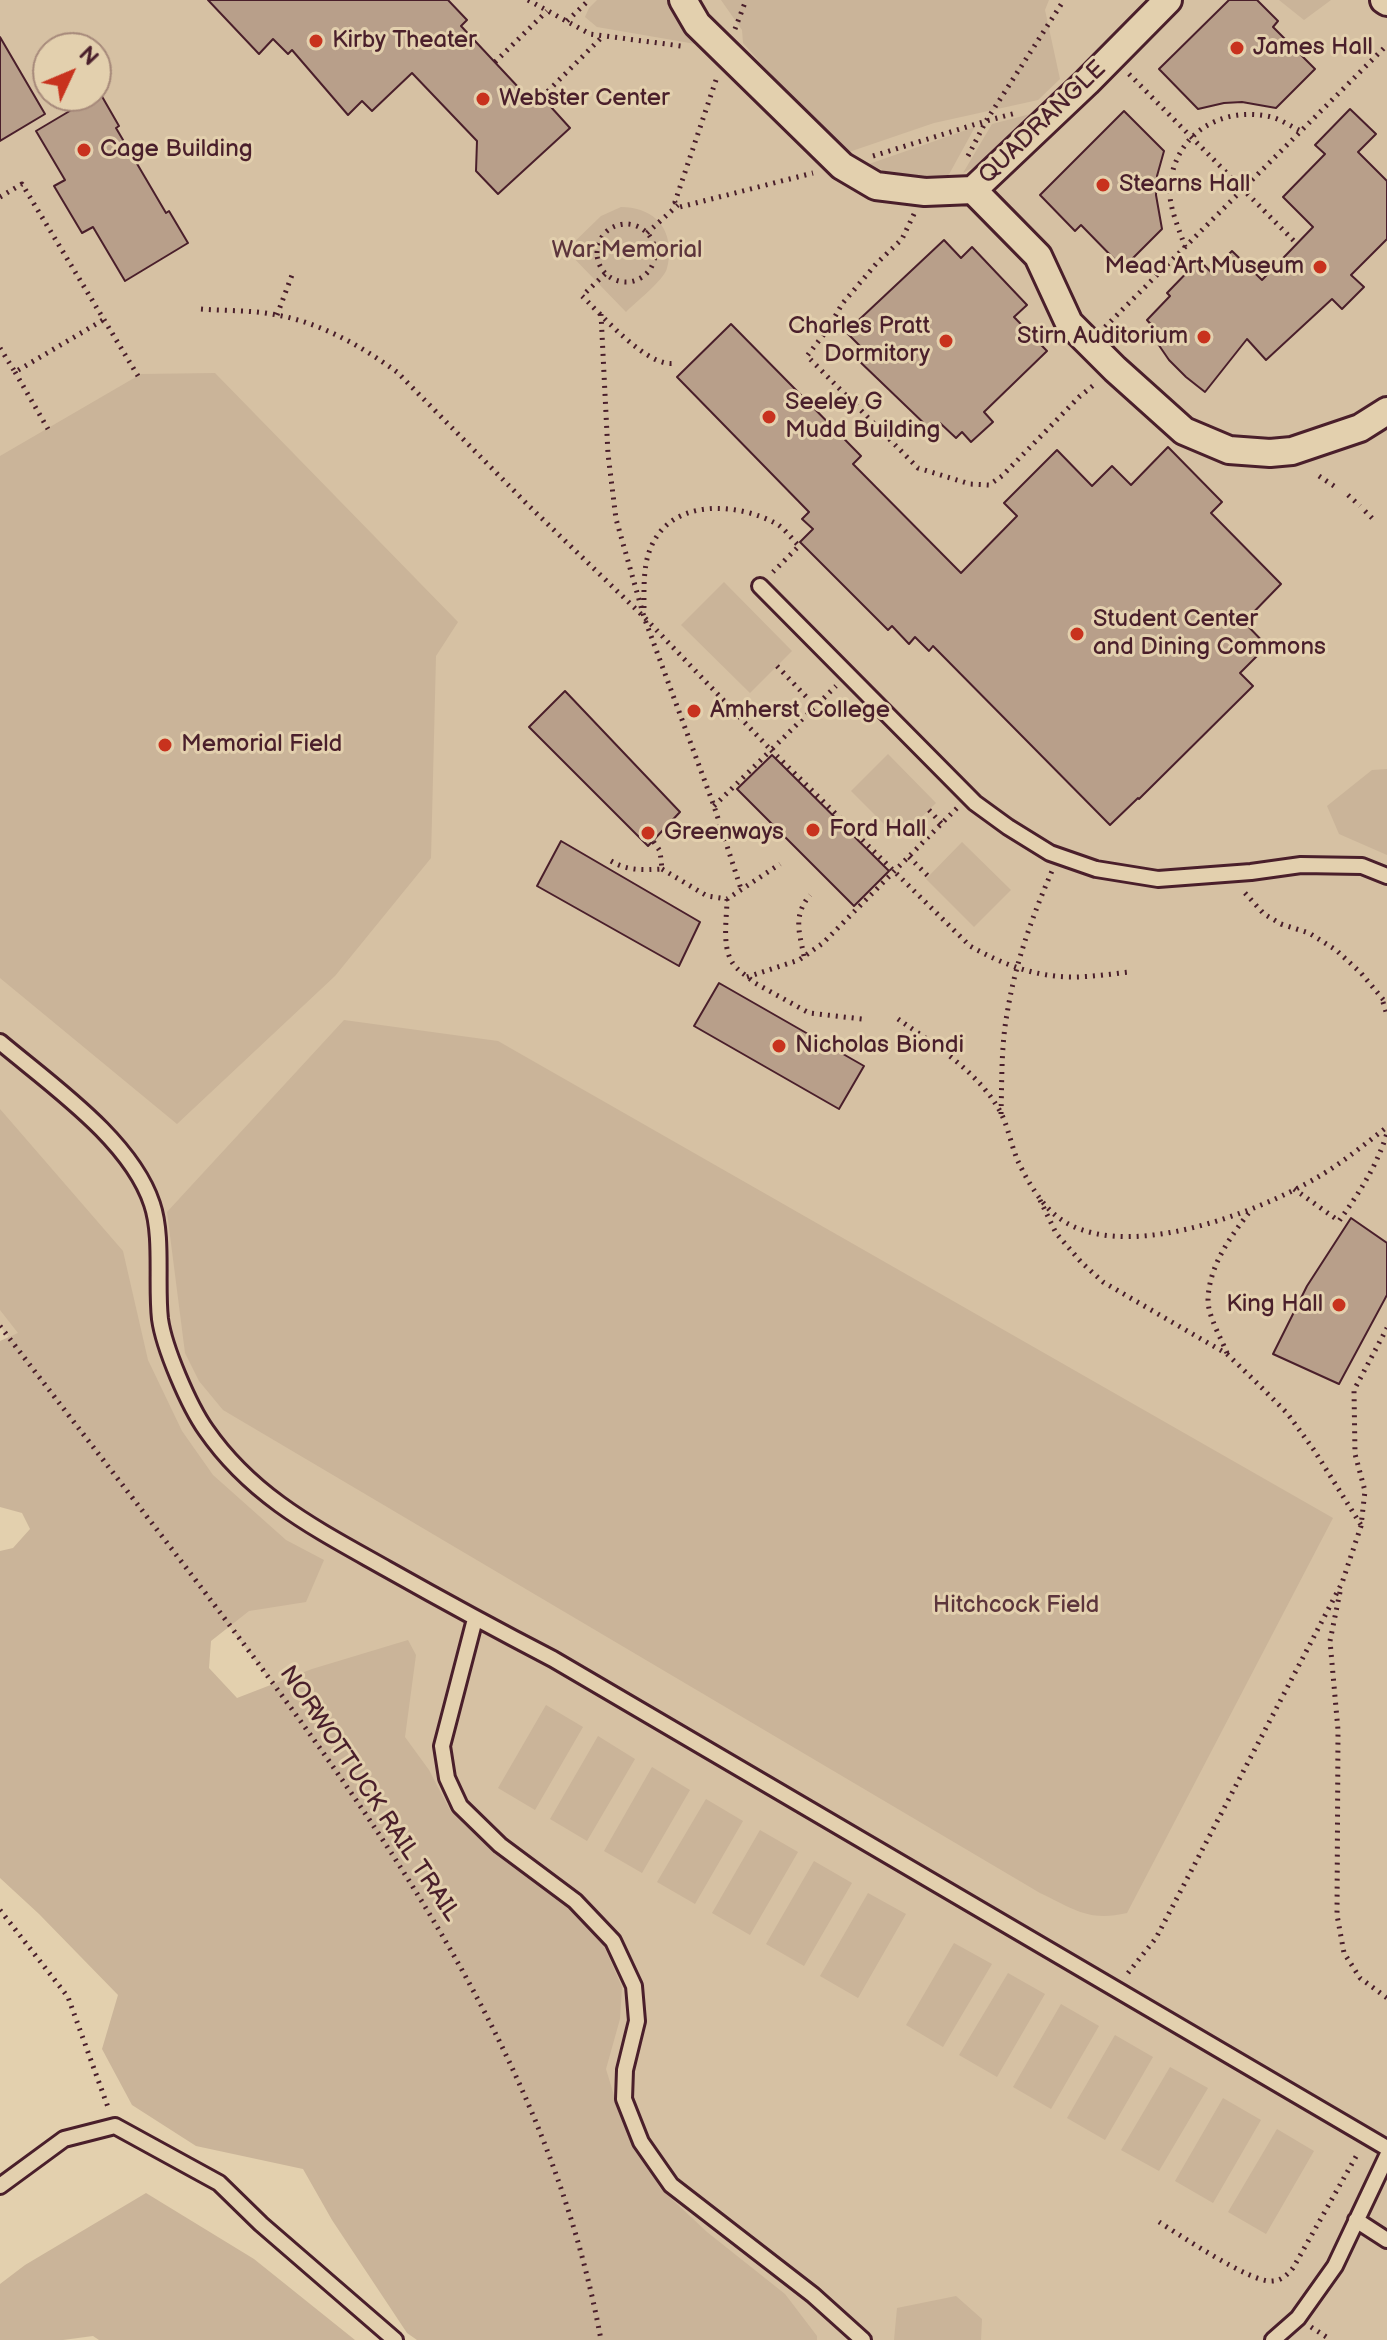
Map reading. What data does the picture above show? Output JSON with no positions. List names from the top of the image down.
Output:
{
  "streets": {
    "street": ["QUADRANGLE"],
    "path": ["NORWOTTUCK RAIL TRAIL"]
  },
  "parks": ["War Memorial", "Hitchcock Field"],
  "places": [
    "Kirby Theater",
    "James Hall",
    "Webster Center",
    "Cage Building",
    "Stearns Hall",
    "Mead Art Museum",
    "Stirn Auditorium",
    "Charles Pratt Dormitory",
    "Seeley G Mudd Building",
    "Student Center and Dining Commons",
    "Amherst College",
    "Memorial Field",
    "Ford Hall",
    "Greenways",
    "Nicholas Biondi",
    "King Hall"
  ],
  "north": "top right"
}
